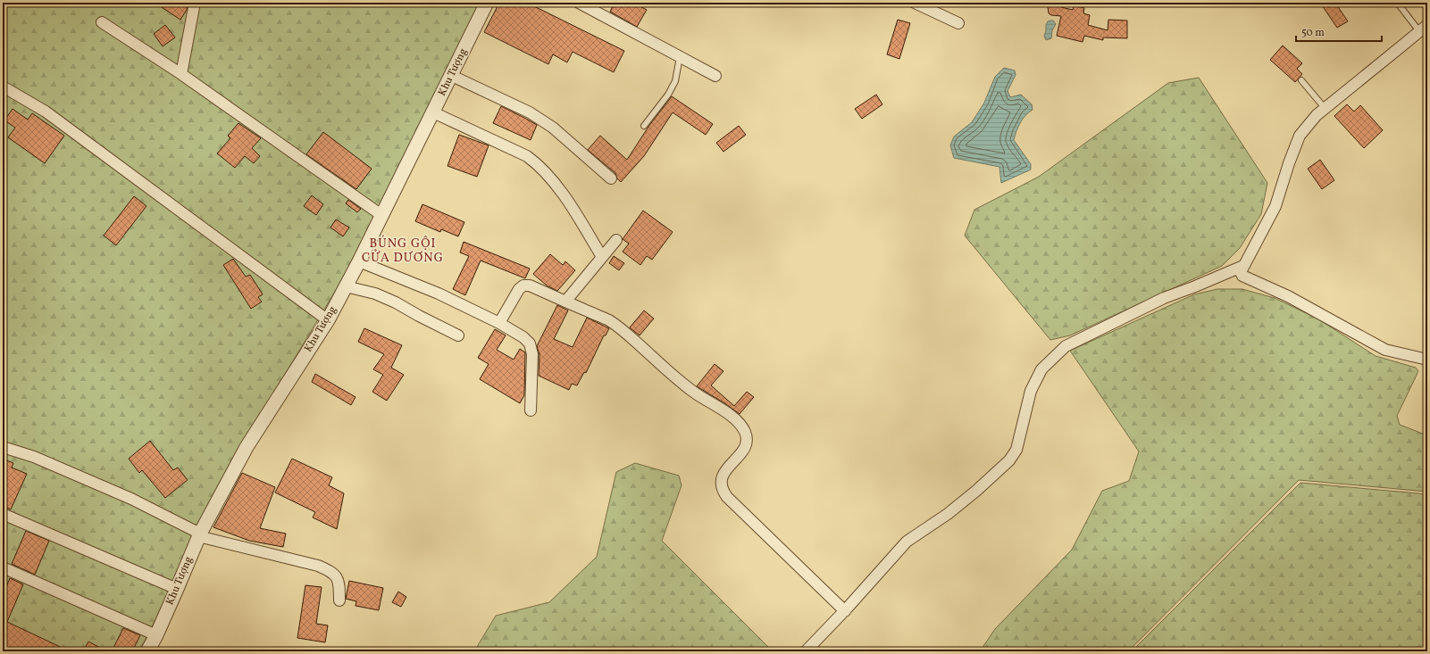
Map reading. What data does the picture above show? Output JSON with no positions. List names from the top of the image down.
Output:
{
  "streets": {
    "street": ["Khu Tượng"]
  },
  "districts": ["BÚNG GỘI CỬA DƯƠNG"],
  "scale_bar": "50 m"
}
